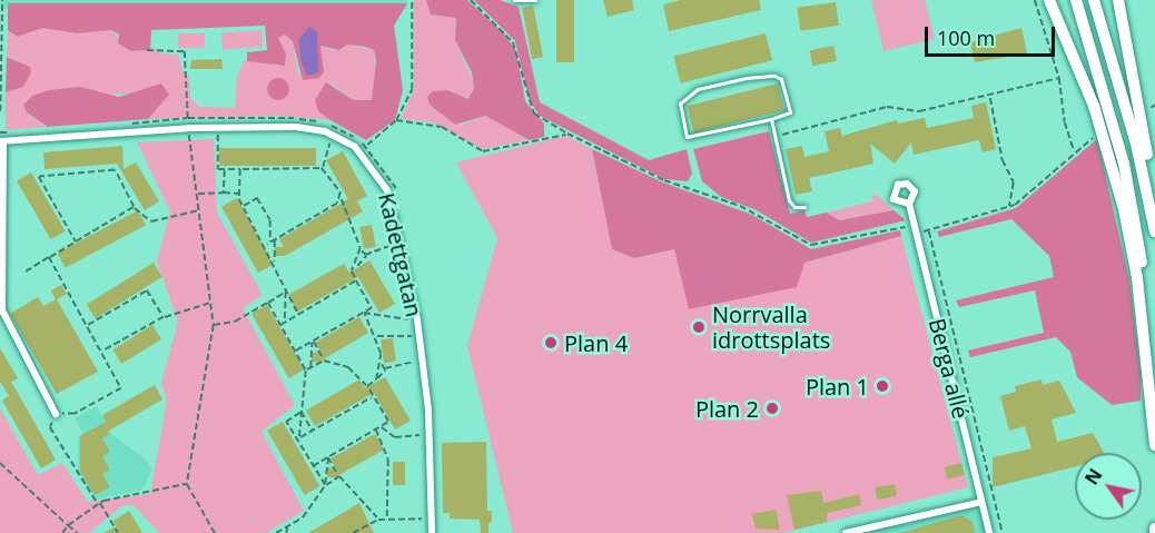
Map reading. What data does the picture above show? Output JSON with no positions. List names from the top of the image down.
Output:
{
  "streets": {
    "street": ["Kadettgatan", "Berga allé"]
  },
  "places": [
    "Norrvalla idrottsplats",
    "Plan 4",
    "Plan 1",
    "Plan 2"
  ],
  "scale_bar": "100 m",
  "north": "top left"
}
